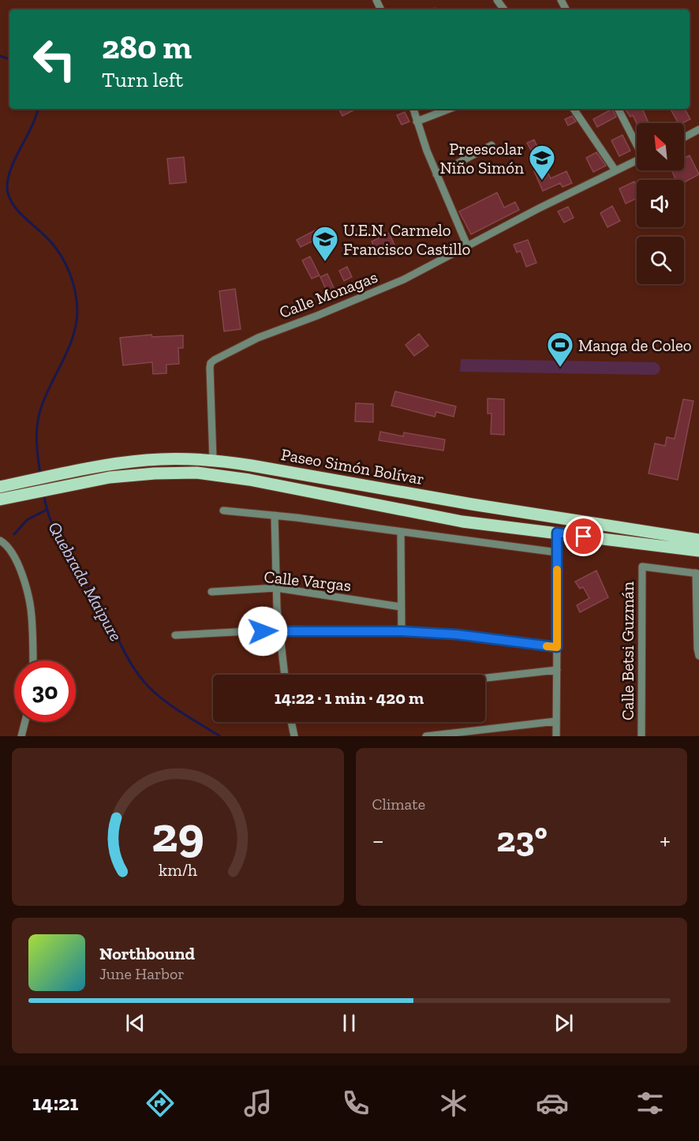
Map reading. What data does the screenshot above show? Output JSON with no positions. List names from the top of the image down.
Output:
{
  "streets": {
    "main road": ["Paseo Simón Bolívar"],
    "street": ["Calle Monagas", "Calle Vargas", "Calle Betsi Guzmán"]
  },
  "crossings": [
    ["Calle Monagas", "Paseo Simón Bolívar"]
  ],
  "water": ["Quebrada Maipure"],
  "places": {
    "school or university": ["Preescolar Niño Simón", "U.E.N. Carmelo Francisco Castillo"],
    "sports": ["Manga de Coleo"]
  },
  "north": "top left",
  "page": {
    "turn": ["280 m", "Turn left"],
    "limit": "30",
    "trip": "14:22 · 1 min · 420 m",
    "tile": "Climate",
    "heat": ["−", "23°", "+"],
    "song": ["Northbound", "June Harbor"],
    "tabs": "14:21",
    "gauge": ["29", "km/h"]
  }
}
